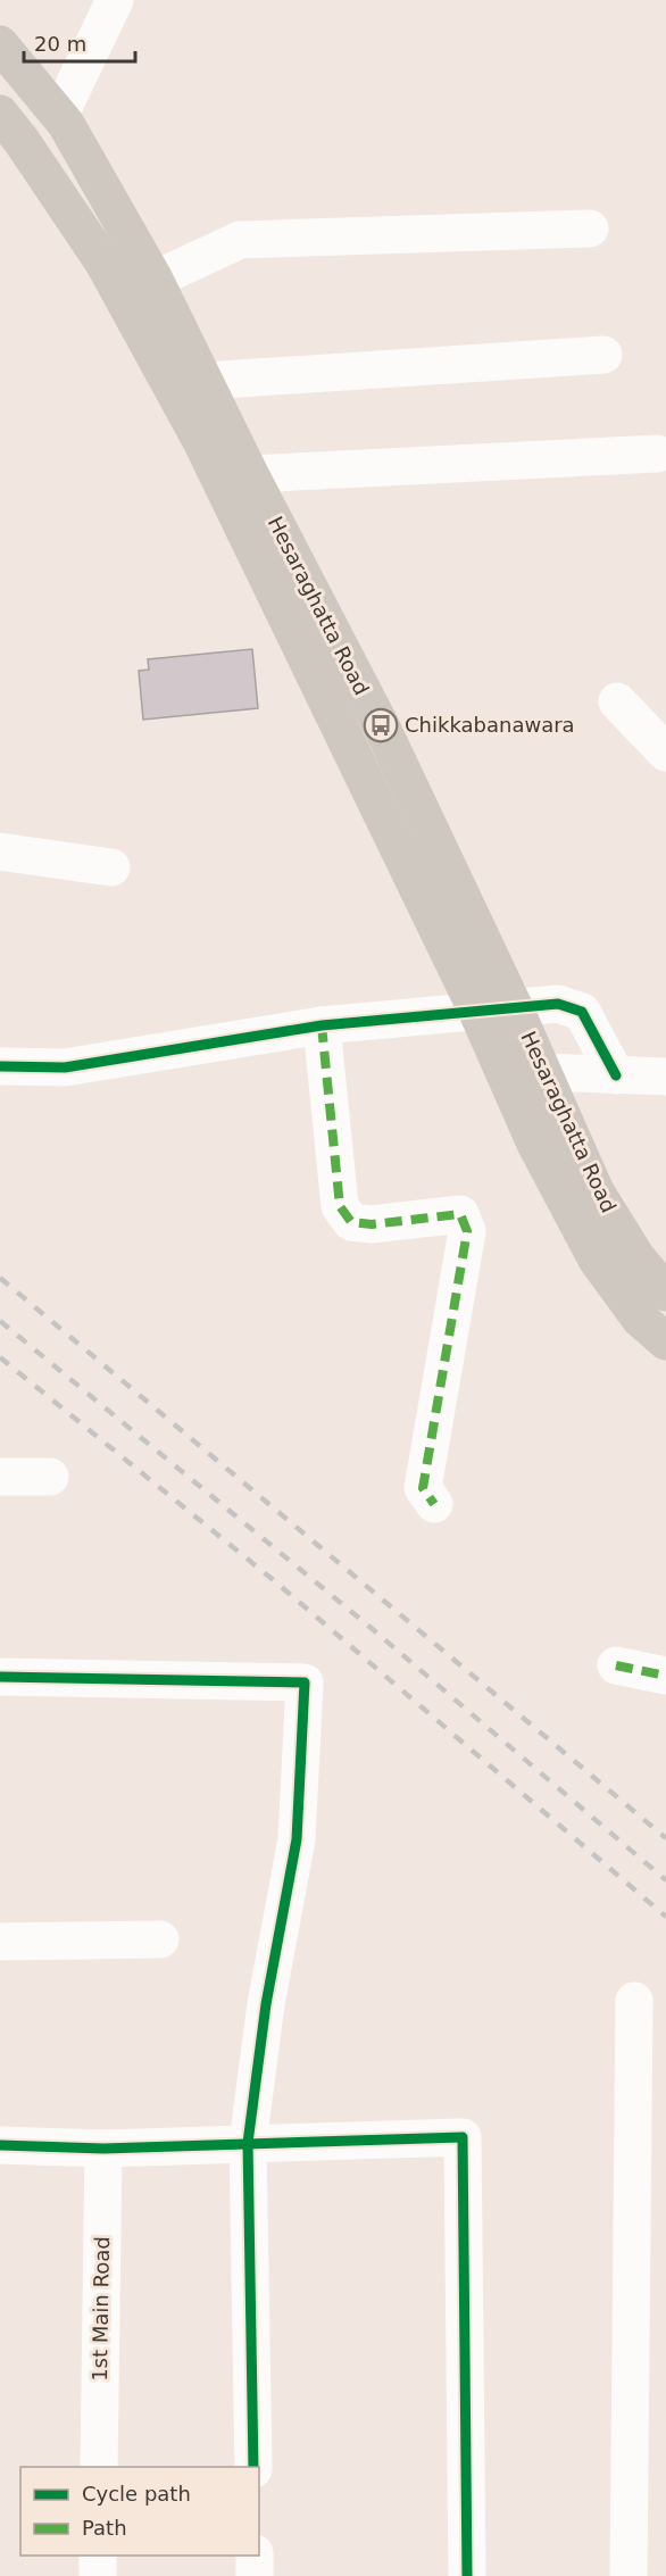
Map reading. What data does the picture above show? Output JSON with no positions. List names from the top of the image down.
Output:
{
  "streets": {
    "main road": ["Hesaraghatta Road"],
    "street": ["1st Main Road"]
  },
  "places": {
    "bus stop": ["Chikkabanawara"]
  },
  "legend": ["Cycle path", "Path"],
  "scale_bar": "20 m"
}
